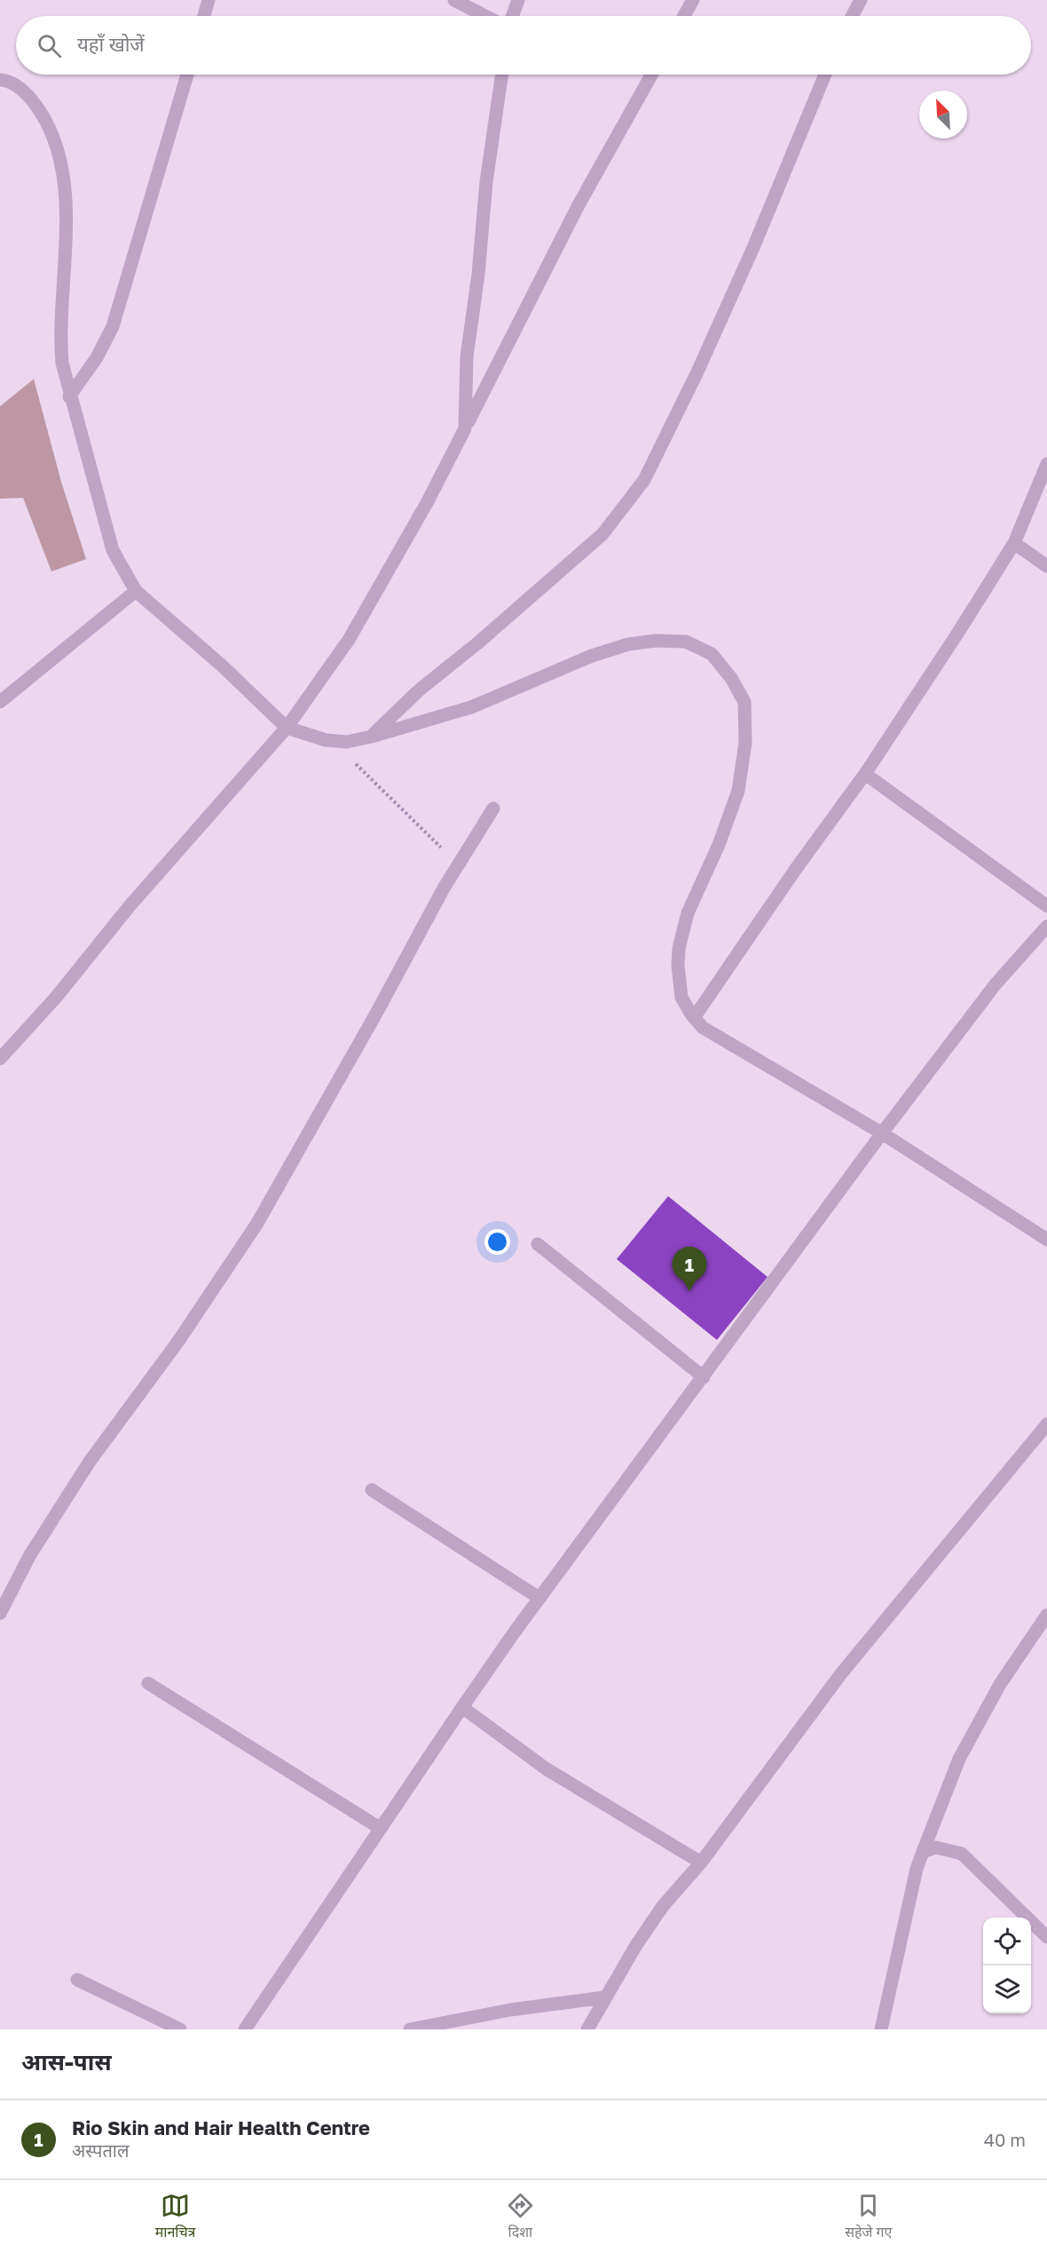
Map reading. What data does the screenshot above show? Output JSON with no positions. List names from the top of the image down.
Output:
{
  "north": "top left",
  "page": {
    "search": "यहाँ खोजें",
    "pins": "1",
    "heading": "आस-पास",
    "list": [
      {
        "mark": "1",
        "name": "Rio Skin and Hair Health Centre",
        "note": "अस्पताल",
        "value": "40 m"
      }
    ],
    "nav": ["मानचित्र", "दिशा", "सहेजे गए"]
  }
}
